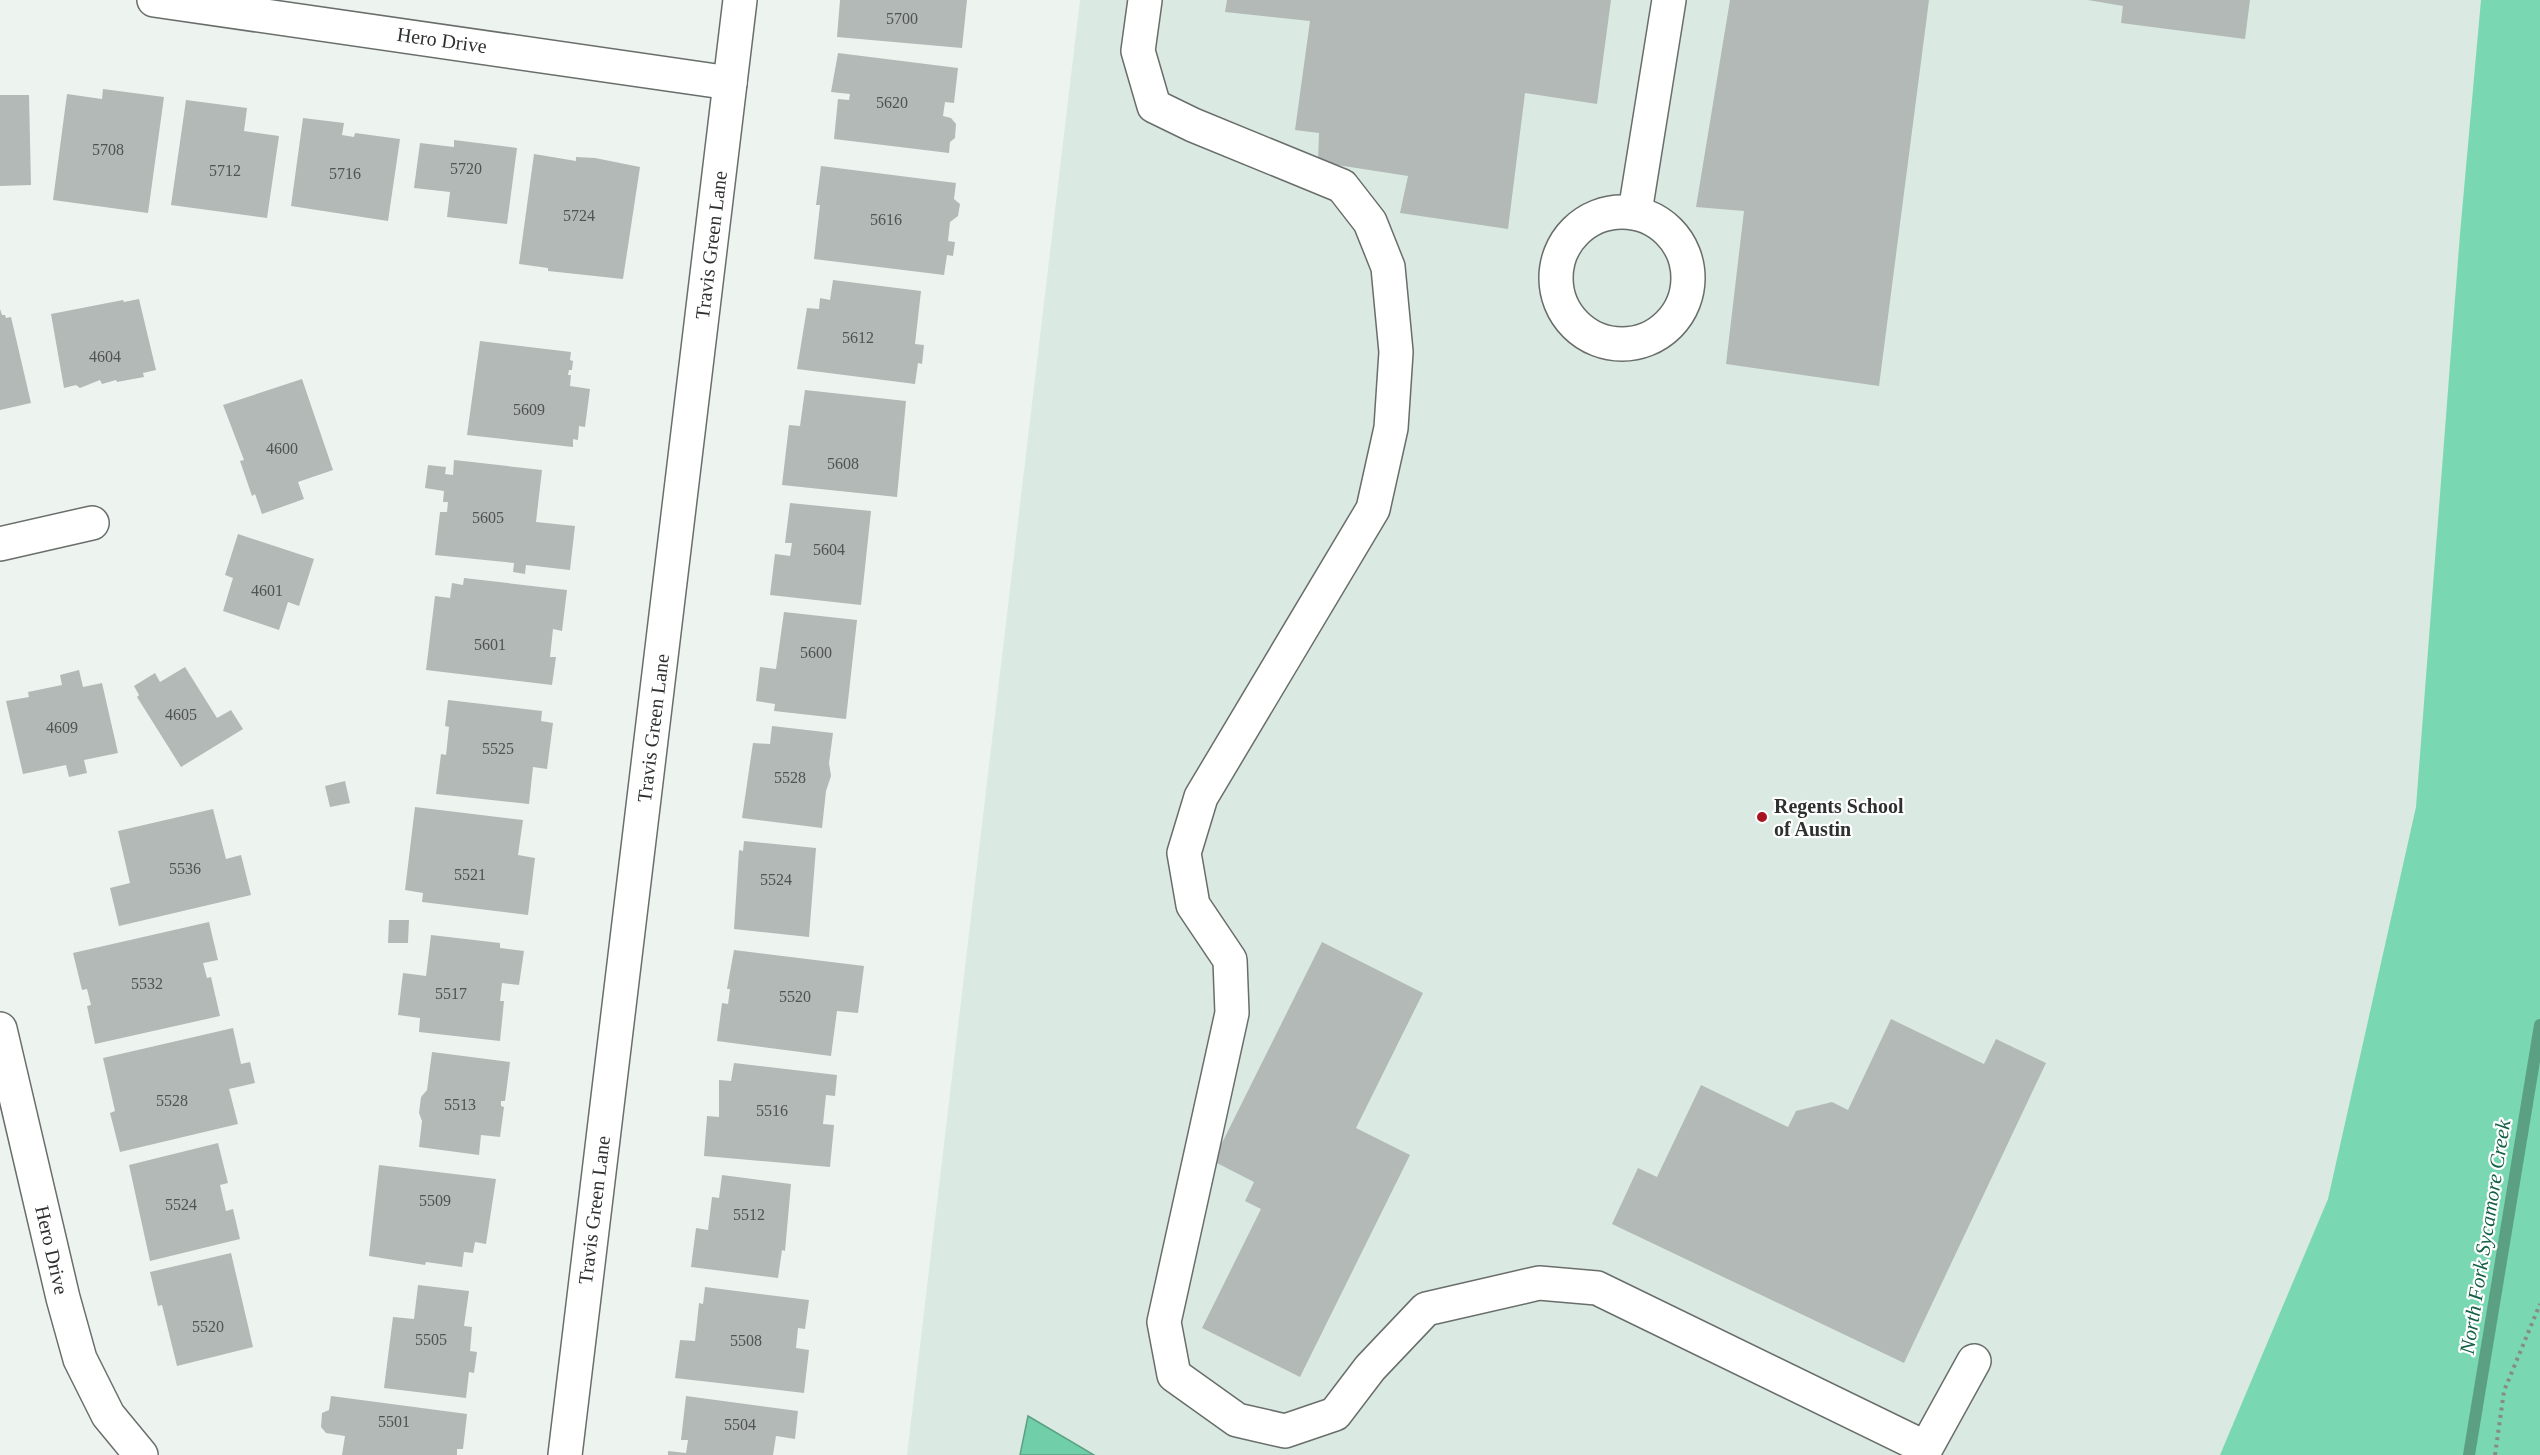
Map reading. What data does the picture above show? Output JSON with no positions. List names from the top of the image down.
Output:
{
  "streets": {
    "street": ["Hero Drive", "Travis Green Lane"]
  },
  "crossings": [
    ["Hero Drive", "Travis Green Lane"]
  ],
  "water": ["North Fork Sycamore Creek"],
  "places": ["Regents School of Austin"],
  "house_numbers": [
    "5700",
    "5620",
    "5708",
    "5720",
    "5712",
    "5716",
    "5724",
    "5616",
    "5612",
    "4604",
    "5609",
    "4600",
    "5608",
    "5605",
    "5604",
    "4601",
    "5601",
    "5600",
    "4605",
    "4609",
    "5525",
    "5528",
    "5536",
    "5521",
    "5524",
    "5532",
    "5517",
    "5520",
    "5528",
    "5513",
    "5516",
    "5509",
    "5524",
    "5512",
    "5520",
    "5505",
    "5508",
    "5501",
    "5504"
  ]
}
